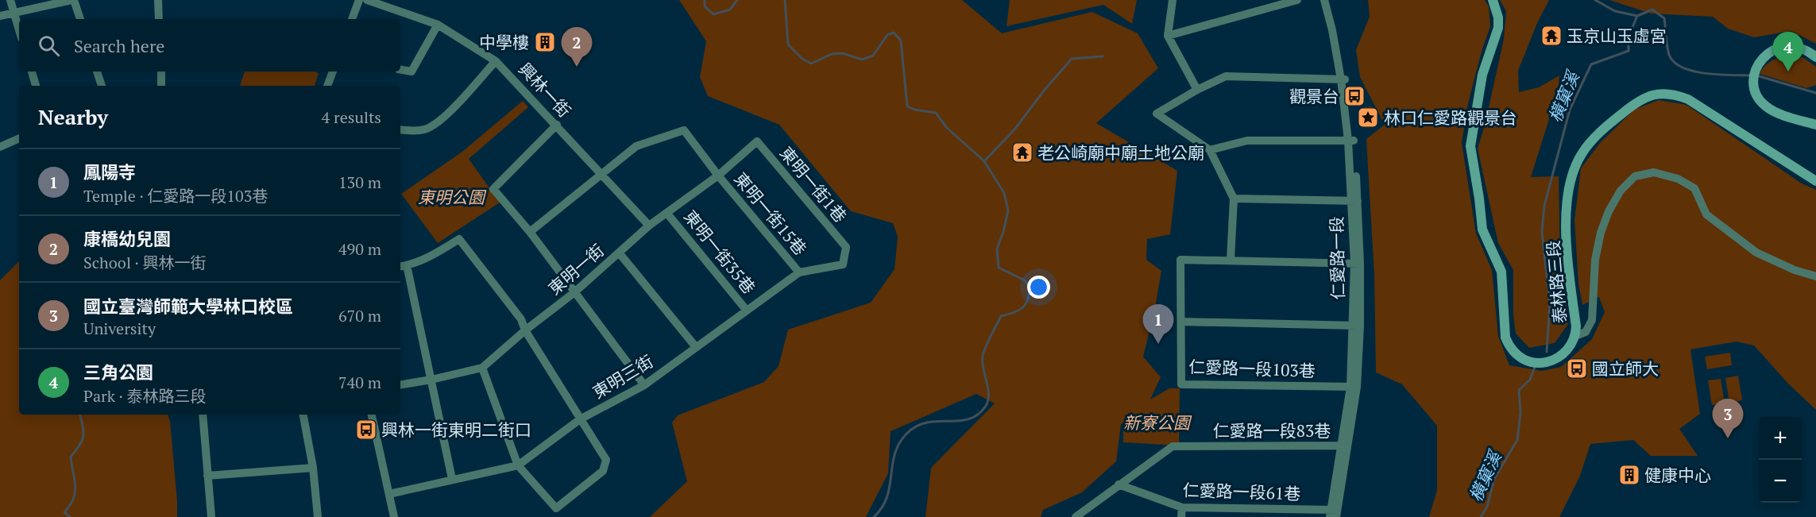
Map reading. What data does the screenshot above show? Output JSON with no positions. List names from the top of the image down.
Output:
{
  "streets": {
    "main road": ["泰林路三段"],
    "street": [
      "興林一街",
      "東明一街1巷",
      "東明一街15巷",
      "東明一街35巷",
      "仁愛路一段",
      "東明一街",
      "仁愛路一段103巷",
      "東明三街",
      "仁愛路一段83巷",
      "仁愛路一段61巷"
    ]
  },
  "crossings": [
    ["興林一街", "東明一街15巷"],
    ["興林一街", "東明一街"],
    ["東明一街1巷", "東明一街"],
    ["東明一街1巷", "東明三街"],
    ["東明一街15巷", "東明一街"],
    ["東明一街15巷", "東明三街"],
    ["東明一街35巷", "東明一街"],
    ["東明一街35巷", "東明三街"],
    ["仁愛路一段", "仁愛路一段103巷"],
    ["仁愛路一段", "仁愛路一段83巷"],
    ["仁愛路一段", "仁愛路一段61巷"],
    ["仁愛路一段83巷", "仁愛路一段61巷"]
  ],
  "water": ["橫窠溪"],
  "parks": ["東明公園", "新寮公園"],
  "places": {
    "temple": ["玉京山玉虛宮", "老公崎廟中廟土地公廟"],
    "building": ["中學樓", "健康中心"],
    "bus stop": ["觀景台", "國立師大", "興林一街東明二街口"],
    "place": ["林口仁愛路觀景台"]
  },
  "page": {
    "search": "Search here",
    "pins": [
      "2",
      "4",
      "1",
      "3"
    ],
    "heading": ["Nearby", "4 results"],
    "list": [
      {
        "mark": "1",
        "name": "鳳陽寺",
        "note": "Temple · 仁愛路一段103巷",
        "value": "130 m"
      },
      {
        "mark": "2",
        "name": "康橋幼兒園",
        "note": "School · 興林一街",
        "value": "490 m"
      },
      {
        "mark": "3",
        "name": "國立臺灣師範大學林口校區",
        "note": "University",
        "value": "670 m"
      },
      {
        "mark": "4",
        "name": "三角公園",
        "note": "Park · 泰林路三段",
        "value": "740 m"
      }
    ],
    "map_buttons": ["+", "−"]
  }
}
